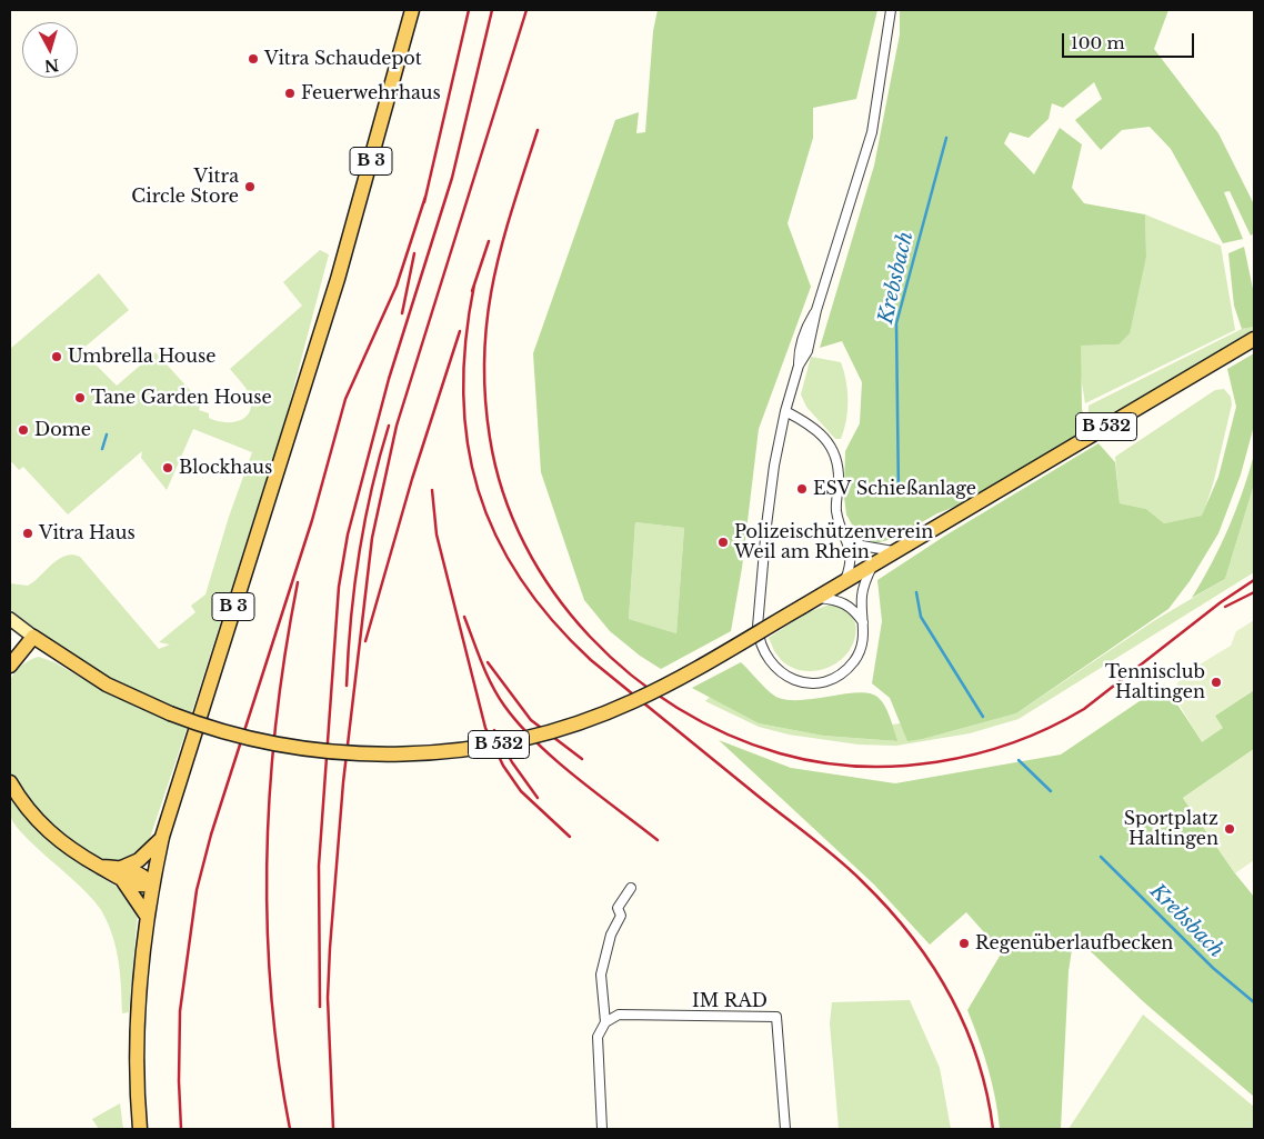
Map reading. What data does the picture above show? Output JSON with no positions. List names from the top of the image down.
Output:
{
  "streets": {
    "main road": ["B 3", "B 532"],
    "street": ["IM RAD"]
  },
  "water": ["Krebsbach"],
  "places": [
    "Vitra Schaudepot",
    "Feuerwehrhaus",
    "Vitra Circle Store",
    "Umbrella House",
    "Tane Garden House",
    "Dome",
    "Blockhaus",
    "ESV Schießanlage",
    "Vitra Haus",
    "Polizeischützenverein Weil am Rhein",
    "Tennisclub Haltingen",
    "Sportplatz Haltingen",
    "Regenüberlaufbecken"
  ],
  "scale_bar": "100 m",
  "north": "bottom"
}
